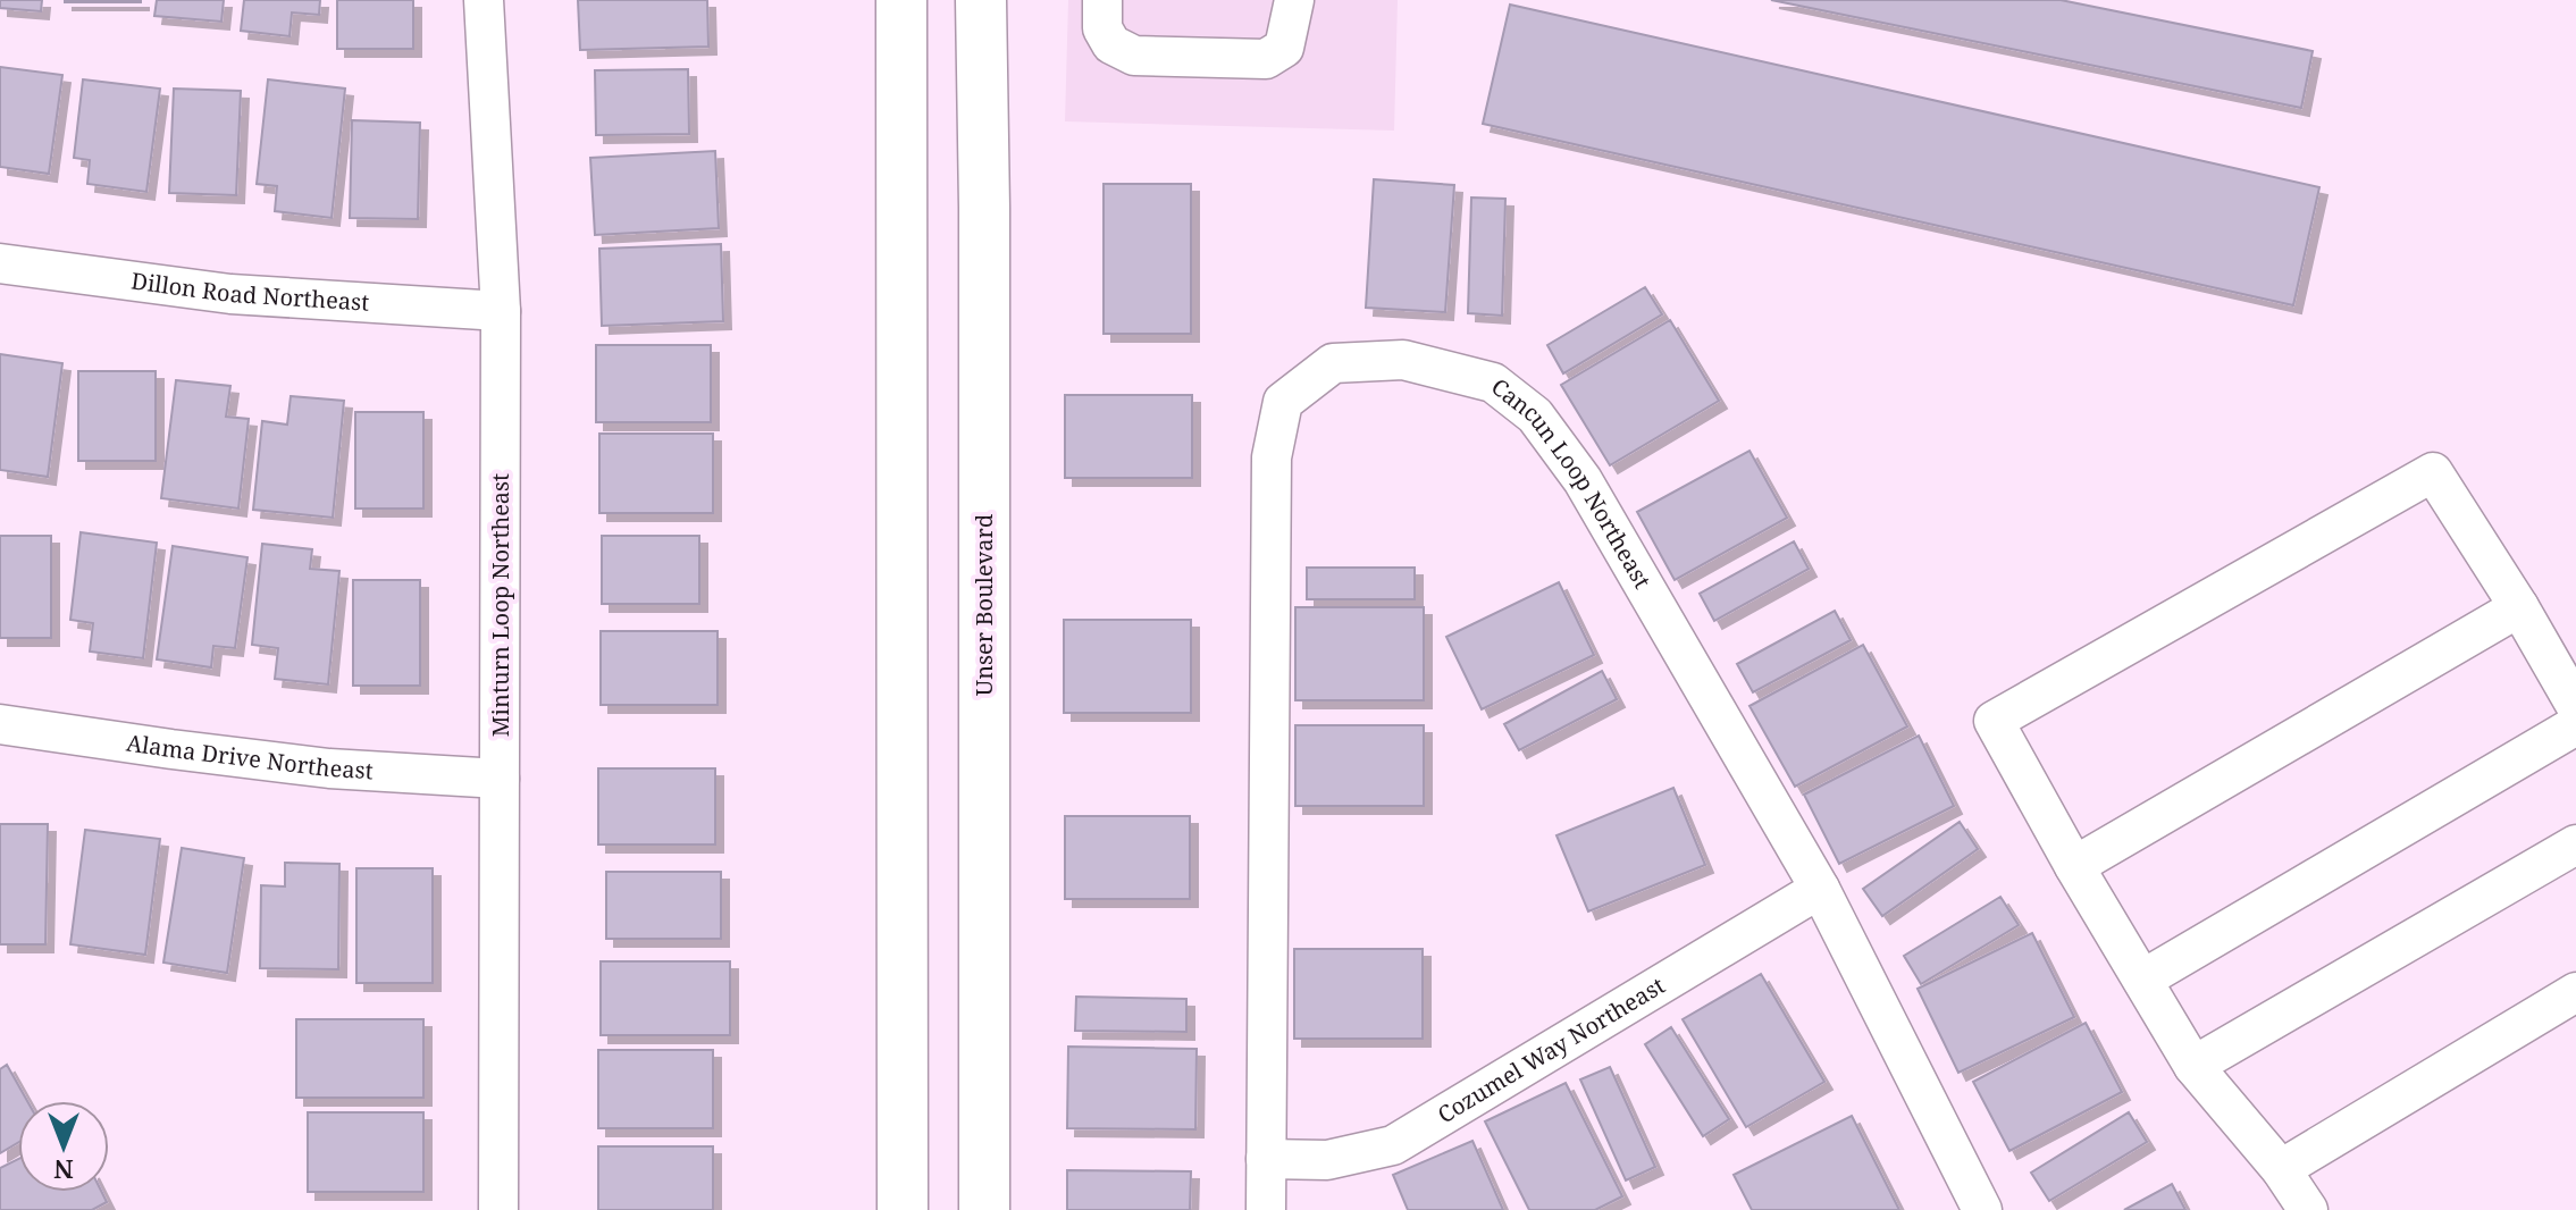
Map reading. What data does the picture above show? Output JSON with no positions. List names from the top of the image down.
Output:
{
  "streets": {
    "main road": ["Unser Boulevard"],
    "street": [
      "Dillon Road Northeast",
      "Cancun Loop Northeast",
      "Minturn Loop Northeast",
      "Alama Drive Northeast",
      "Cozumel Way Northeast"
    ]
  },
  "crossings": [
    ["Dillon Road Northeast", "Minturn Loop Northeast"],
    ["Cancun Loop Northeast", "Cozumel Way Northeast"],
    ["Minturn Loop Northeast", "Alama Drive Northeast"]
  ],
  "north": "bottom"
}
